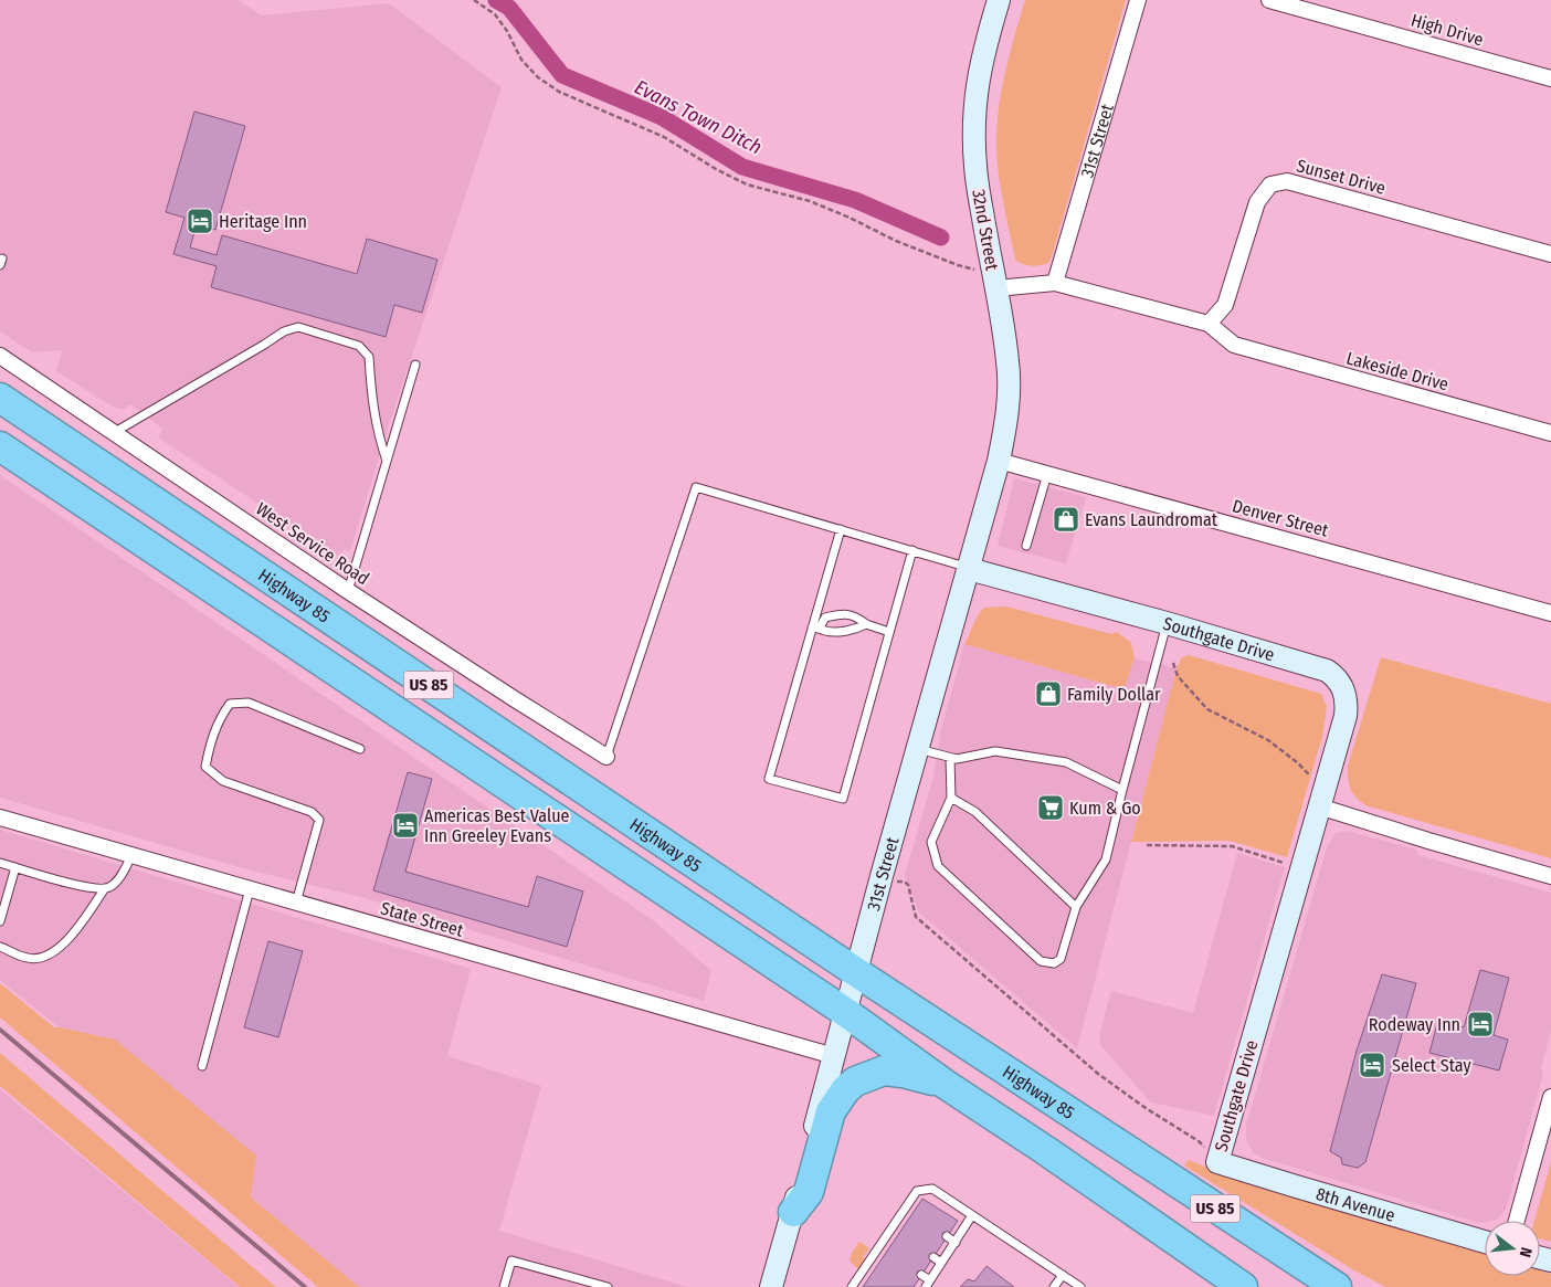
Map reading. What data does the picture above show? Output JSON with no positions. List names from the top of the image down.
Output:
{
  "streets": {
    "highway": ["Highway 85", "US 85"],
    "street": [
      "High Drive",
      "31st Street",
      "Sunset Drive",
      "32nd Street",
      "Lakeside Drive",
      "Denver Street",
      "West Service Road",
      "Southgate Drive",
      "State Street",
      "8th Avenue"
    ]
  },
  "crossings": [
    ["31st Street", "32nd Street"],
    ["31st Street", "Denver Street"],
    ["31st Street", "Highway 85"],
    ["31st Street", "Southgate Drive"],
    ["31st Street", "US 85"],
    ["31st Street", "State Street"],
    ["Sunset Drive", "Lakeside Drive"],
    ["32nd Street", "Denver Street"],
    ["Southgate Drive", "8th Avenue"]
  ],
  "water": ["Evans Town Ditch"],
  "places": {
    "hotel": [
      "Heritage Inn",
      "Americas Best Value Inn Greeley Evans",
      "Rodeway Inn",
      "Select Stay"
    ],
    "shop": ["Evans Laundromat", "Family Dollar"],
    "supermarket": ["Kum & Go"]
  },
  "north": "right"
}
